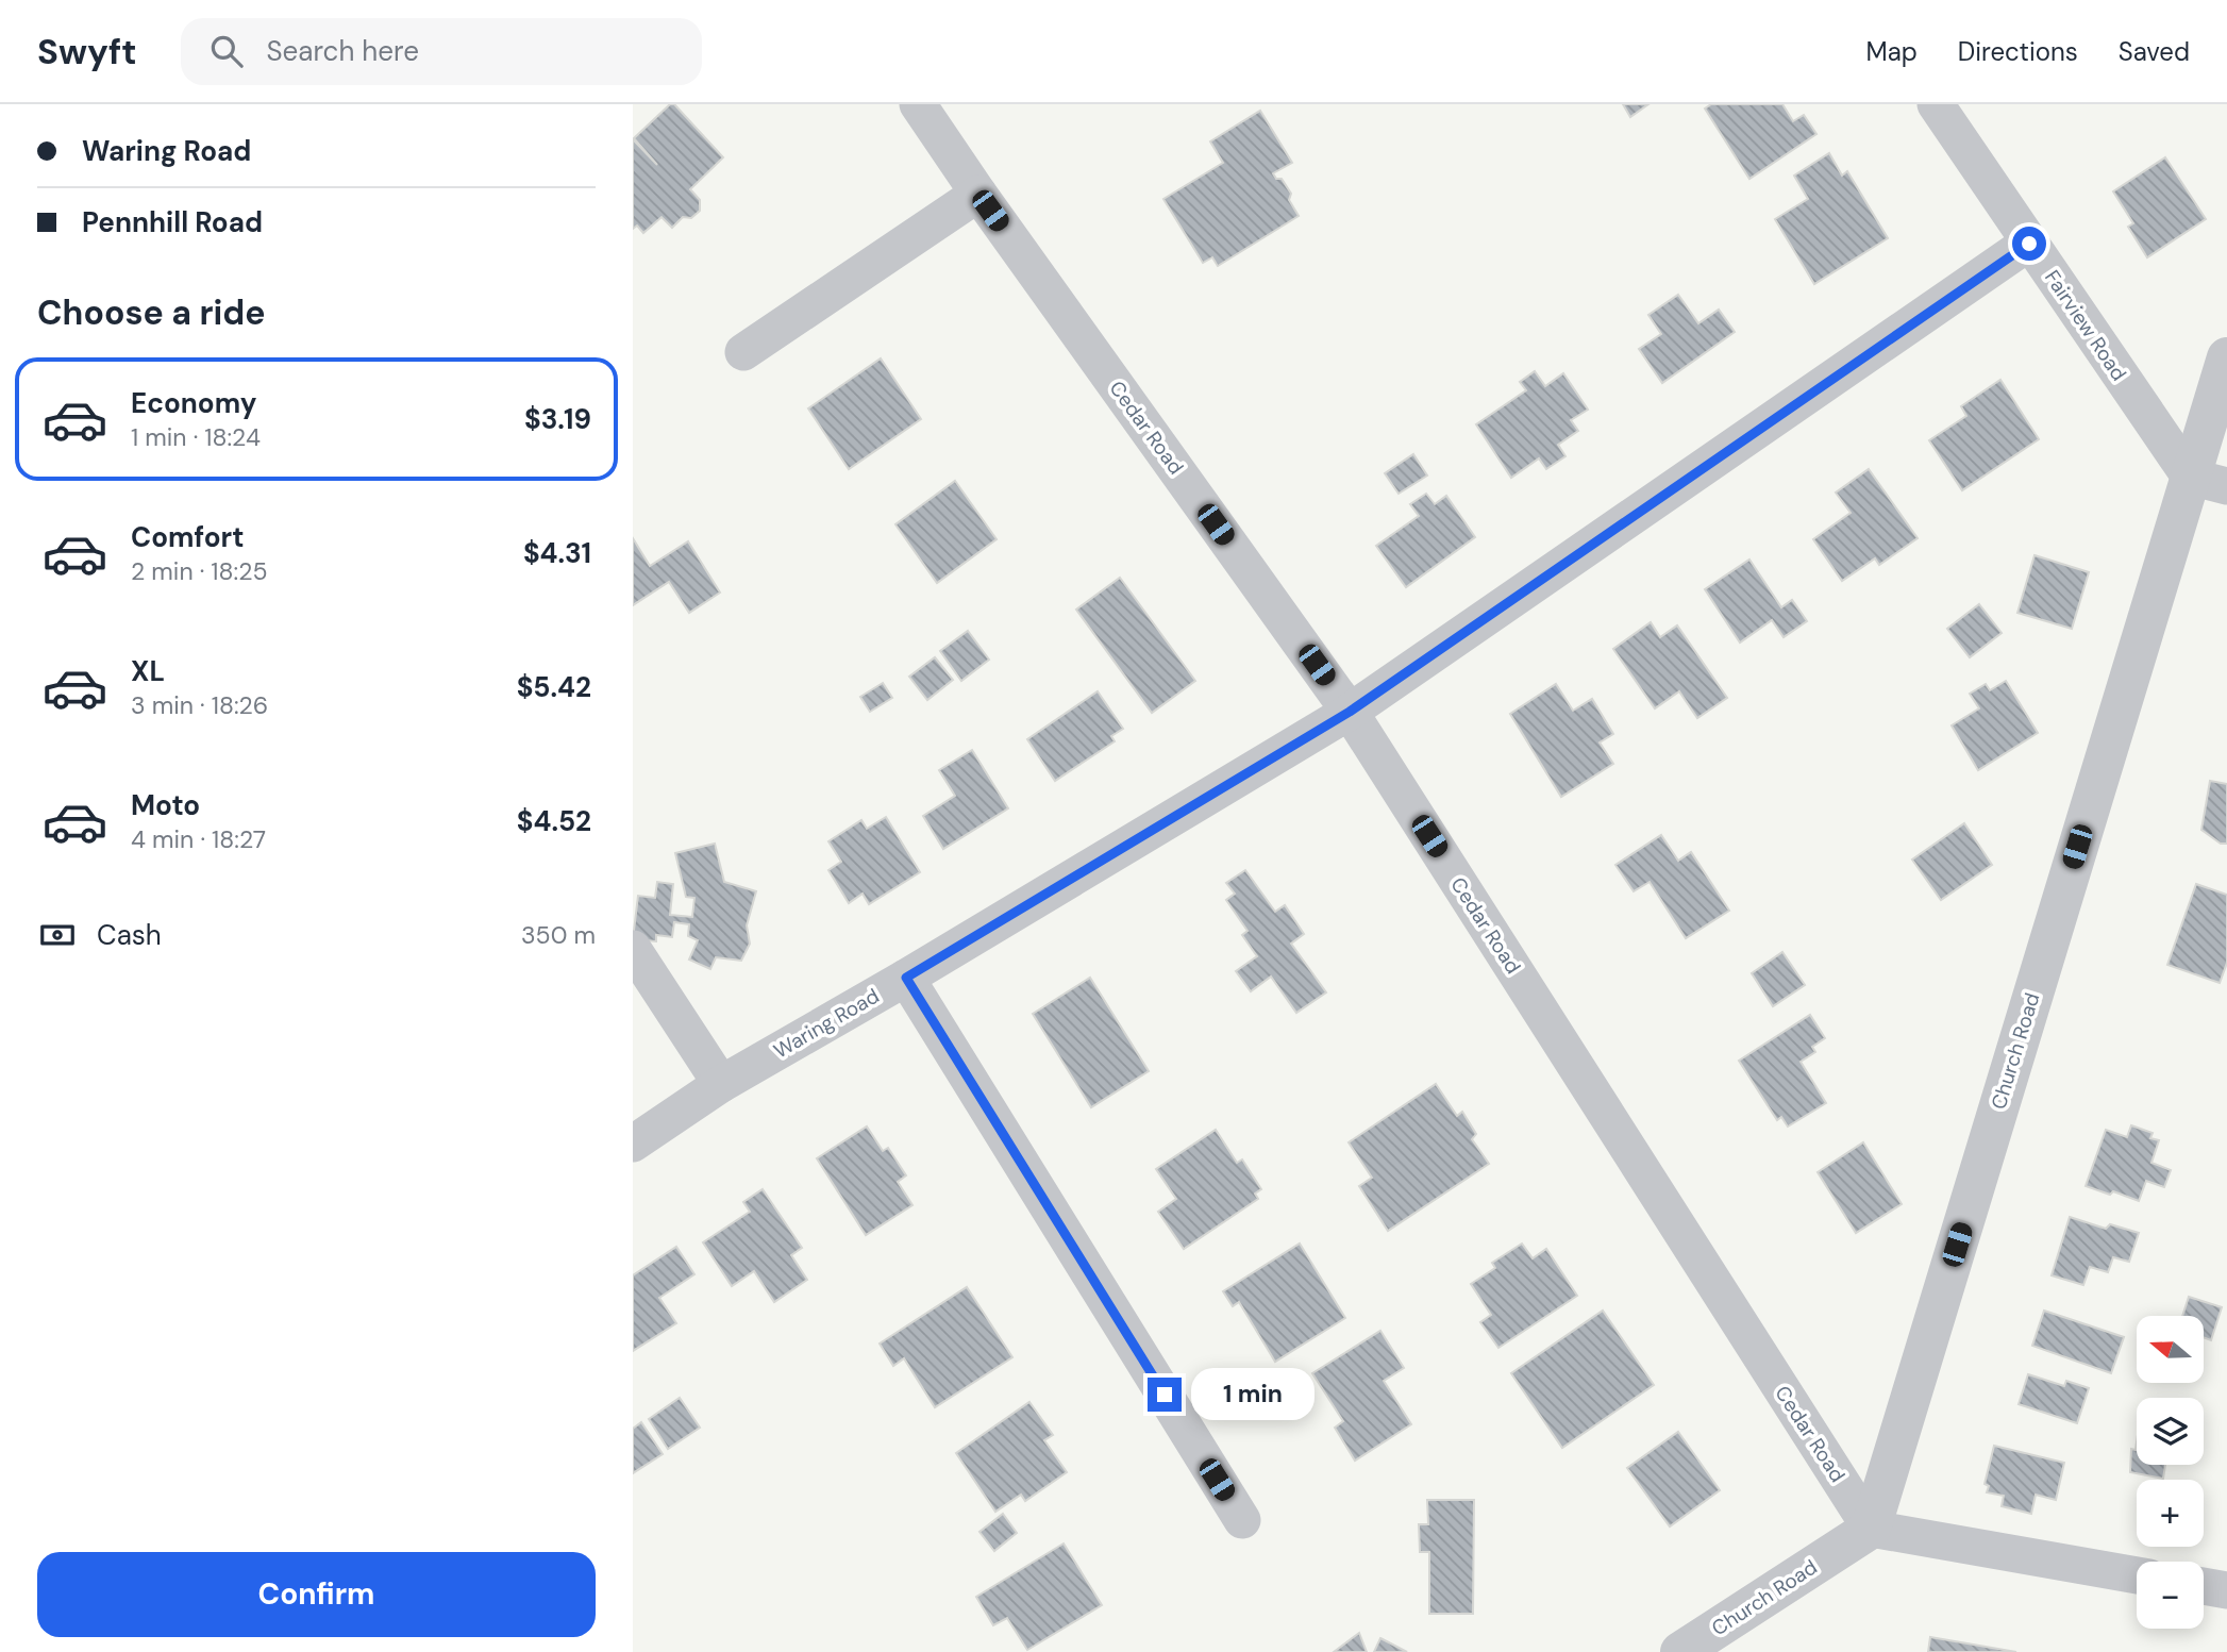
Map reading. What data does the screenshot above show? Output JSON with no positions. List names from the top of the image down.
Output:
{
  "streets": {
    "street": [
      "Fairview Road",
      "Cedar Road",
      "Waring Road",
      "Church Road"
    ]
  },
  "crossings": [
    ["Fairview Road", "Waring Road"],
    ["Fairview Road", "Church Road"],
    ["Cedar Road", "Waring Road"],
    ["Cedar Road", "Church Road"]
  ],
  "north": "left",
  "page": {
    "header": "Swyft",
    "search": "Search here",
    "nav": ["Map", "Directions", "Saved"],
    "banner": ["Waring Road", "Pennhill Road"],
    "heading": "Choose a ride",
    "list": [
      {
        "name": "Economy",
        "note": "1 min · 18:24",
        "value": "$3.19"
      },
      {
        "name": "Comfort",
        "note": "2 min · 18:25",
        "value": "$4.31"
      },
      {
        "name": "XL",
        "note": "3 min · 18:26",
        "value": "$5.42"
      },
      {
        "name": "Moto",
        "note": "4 min · 18:27",
        "value": "$4.52"
      }
    ],
    "pay": ["Cash", "350 m"],
    "map_buttons": ["+", "−"],
    "bubble": "1 min",
    "buttons": "Confirm"
  }
}
